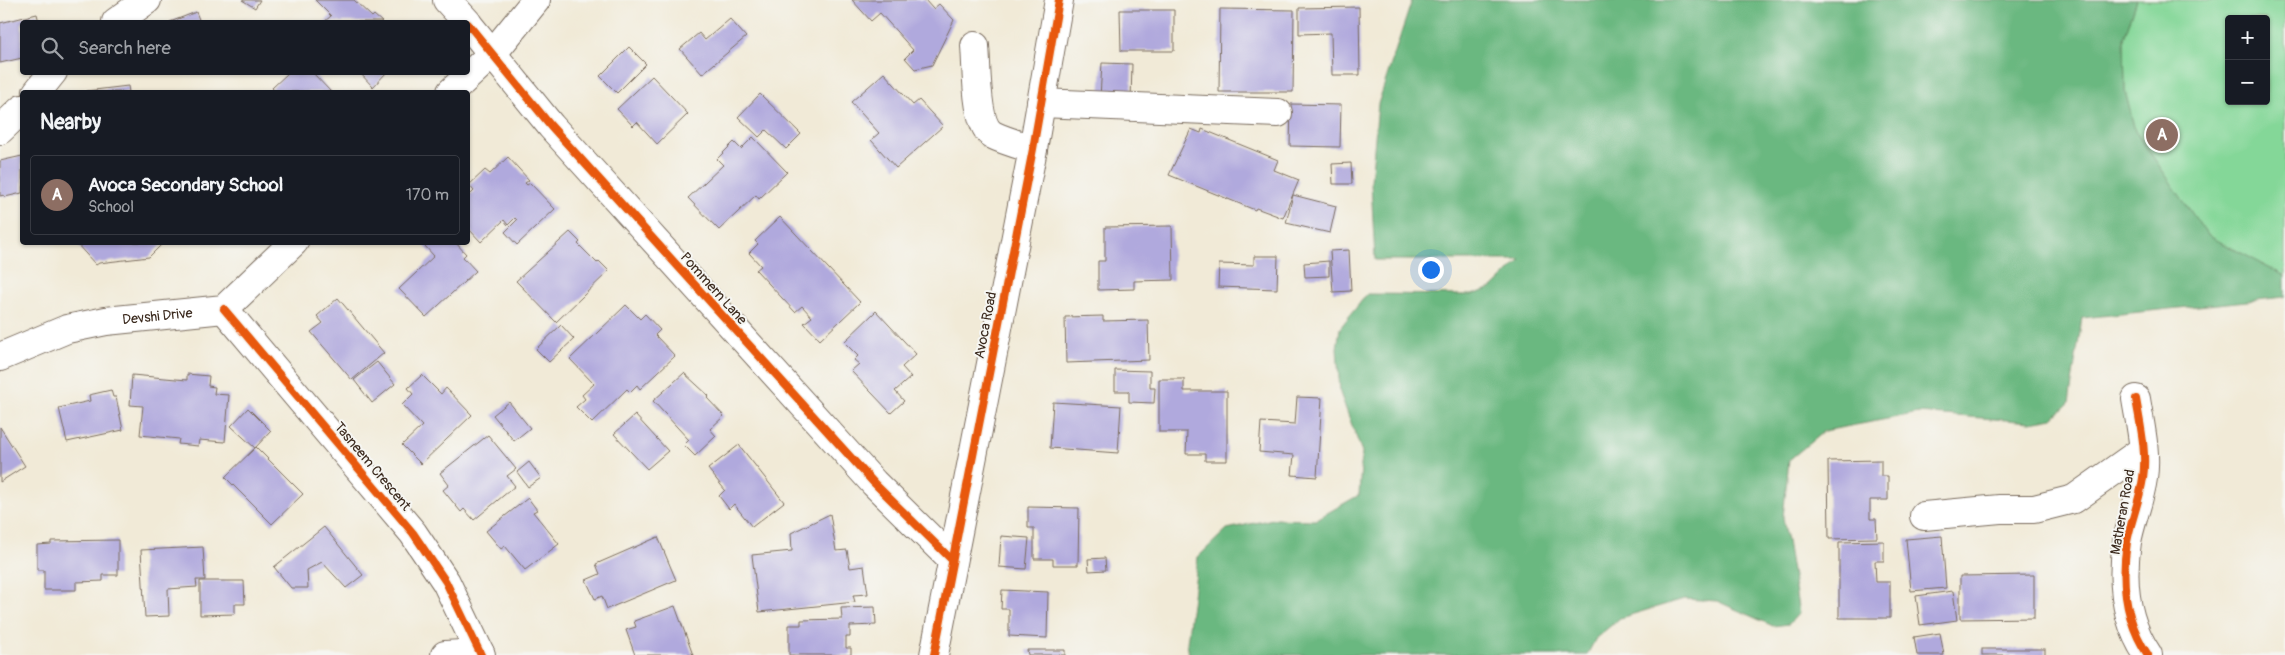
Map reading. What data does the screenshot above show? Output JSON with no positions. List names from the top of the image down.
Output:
{
  "streets": {
    "street": [
      "Pommern Lane",
      "Devshi Drive",
      "Avoca Road",
      "Tasneem Crescent",
      "Matheran Road"
    ]
  },
  "crossings": [
    ["Pommern Lane", "Avoca Road"],
    ["Devshi Drive", "Tasneem Crescent"]
  ],
  "page": {
    "map_buttons": ["+", "−"],
    "search": "Search here",
    "heading": "Nearby",
    "pins": "A",
    "list": [
      {
        "mark": "A",
        "name": "Avoca Secondary School",
        "note": "School",
        "value": "170 m"
      }
    ]
  }
}
